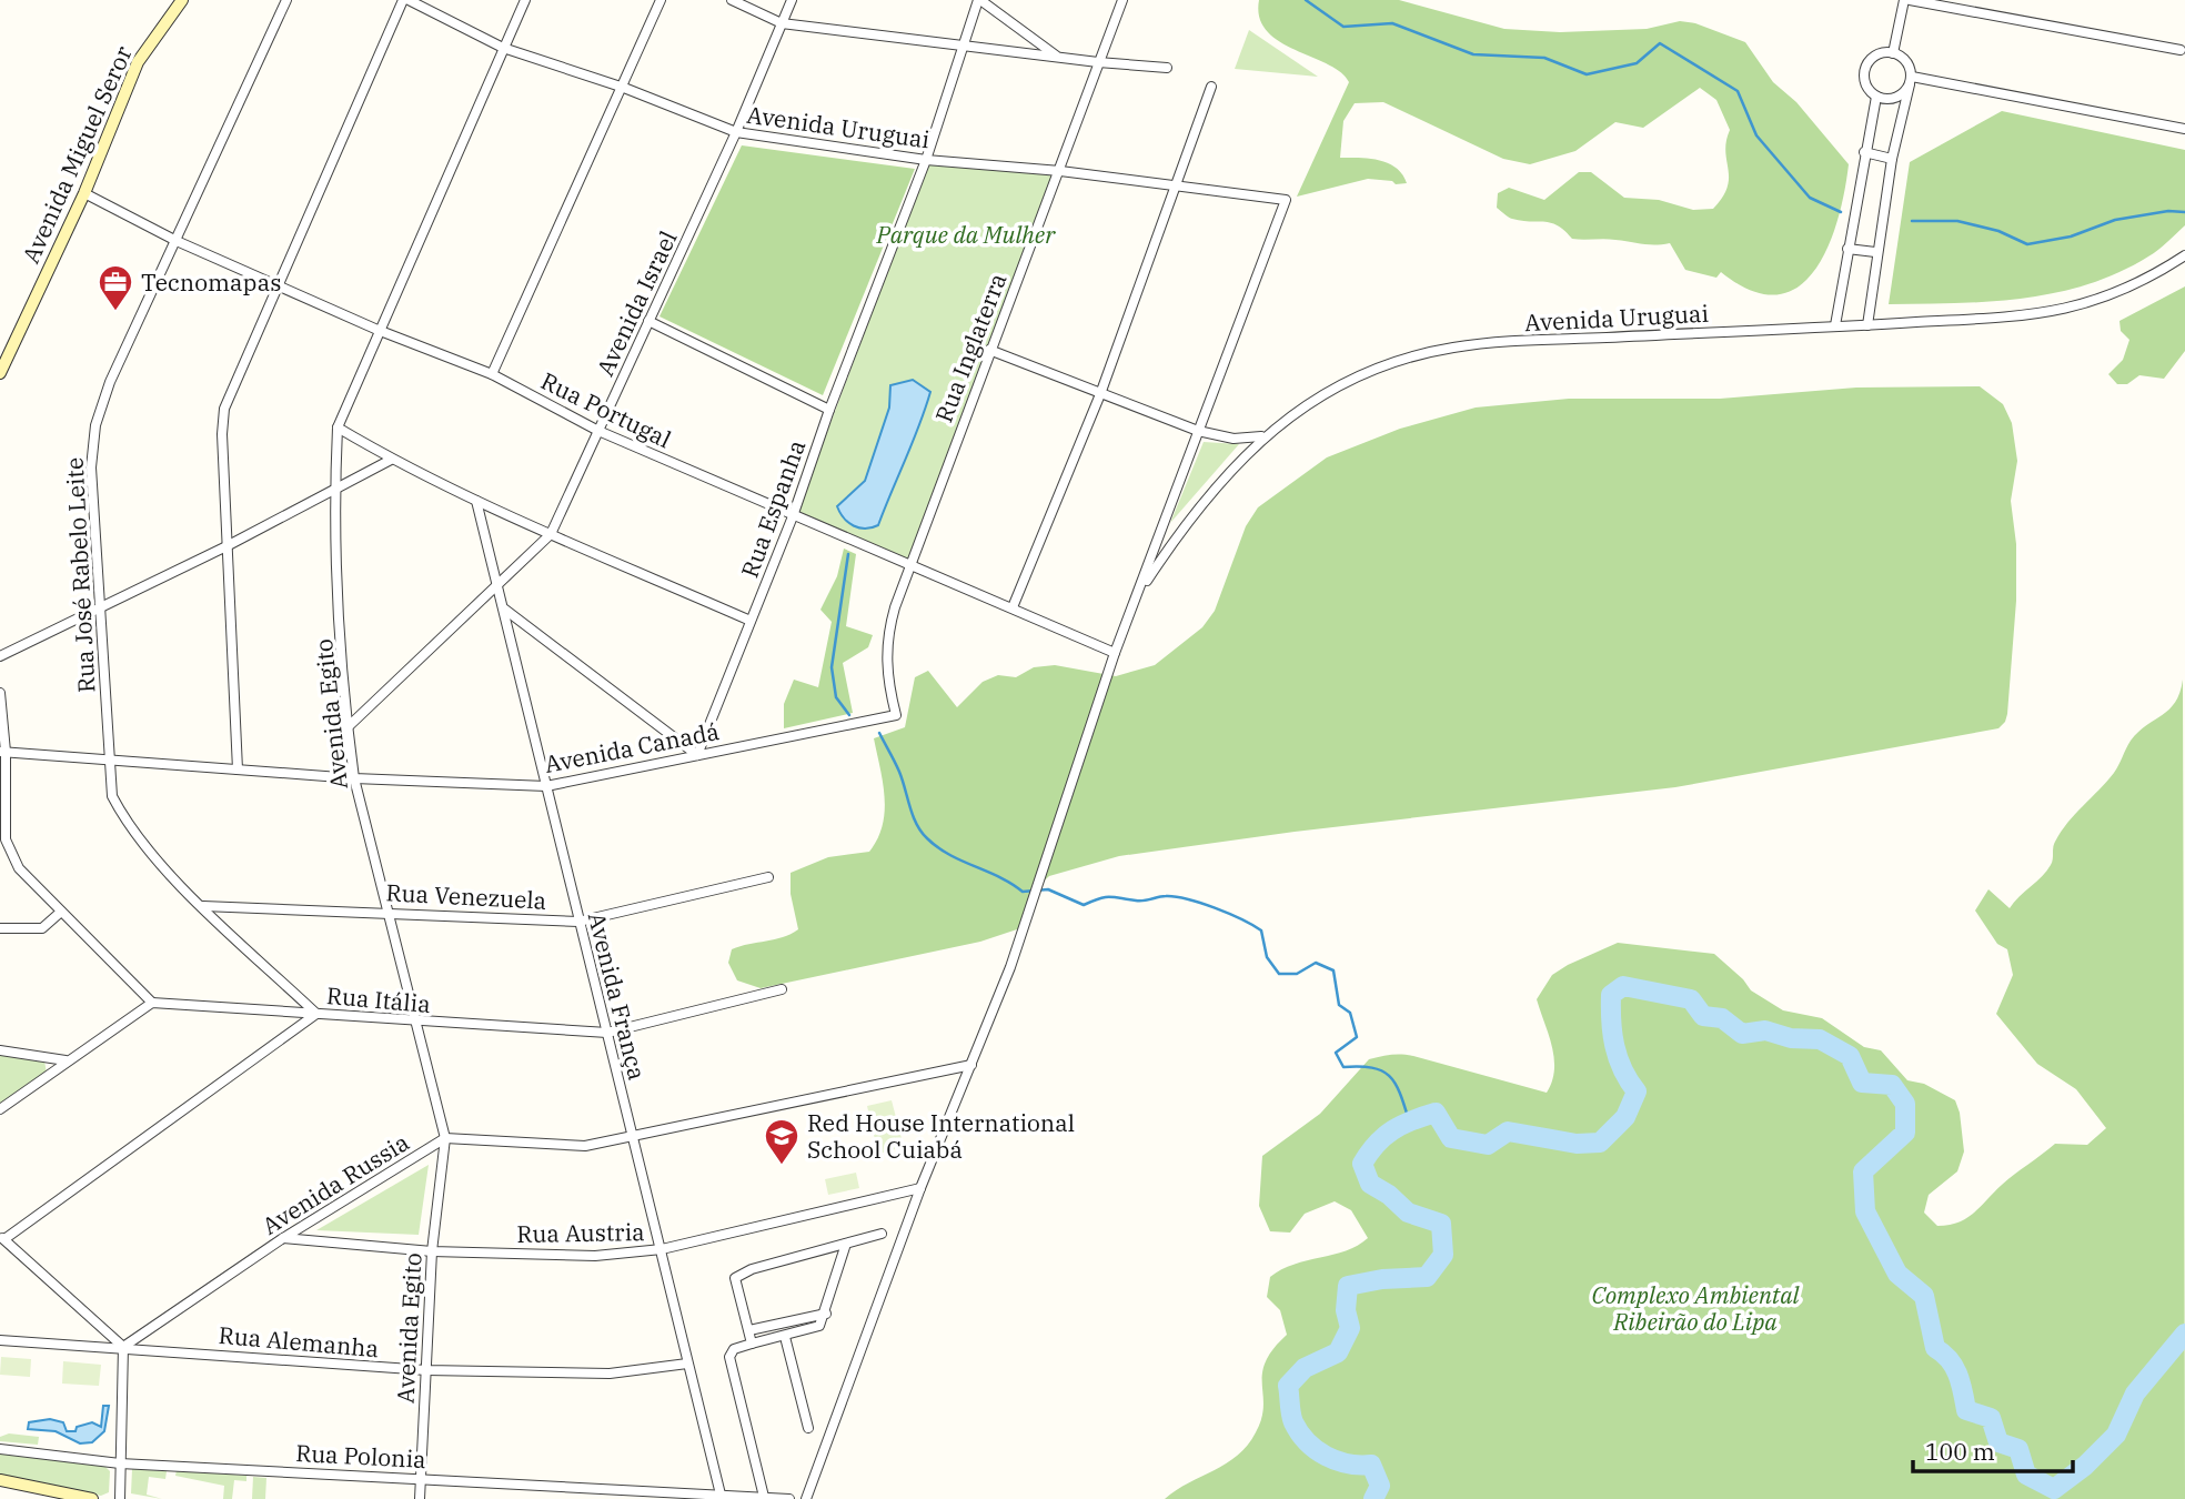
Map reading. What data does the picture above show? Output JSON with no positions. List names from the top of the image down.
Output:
{
  "streets": {
    "street": [
      "Avenida Uruguai",
      "Avenida Miguel Seror",
      "Avenida Israel",
      "Rua Inglaterra",
      "Rua Portugal",
      "Rua Espanha",
      "Rua José Rabelo Leite",
      "Avenida Egito",
      "Avenida Canadá",
      "Rua Venezuela",
      "Avenida França",
      "Rua Itália",
      "Avenida Russia",
      "Rua Austria",
      "Rua Alemanha",
      "Rua Polonia"
    ]
  },
  "crossings": [
    ["Avenida Uruguai", "Avenida Israel"],
    ["Avenida Uruguai", "Rua Inglaterra"],
    ["Avenida Uruguai", "Rua Espanha"],
    ["Avenida Uruguai", "Avenida Egito"],
    ["Avenida Miguel Seror", "Rua Portugal"],
    ["Avenida Israel", "Rua Portugal"],
    ["Avenida Israel", "Avenida Egito"],
    ["Avenida Israel", "Avenida França"],
    ["Rua Inglaterra", "Rua Portugal"],
    ["Rua Inglaterra", "Avenida Canadá"],
    ["Rua Portugal", "Rua Espanha"],
    ["Rua Portugal", "Rua José Rabelo Leite"],
    ["Rua Portugal", "Avenida Egito"],
    ["Rua Espanha", "Avenida Canadá"],
    ["Rua José Rabelo Leite", "Avenida Canadá"],
    ["Rua José Rabelo Leite", "Rua Venezuela"],
    ["Rua José Rabelo Leite", "Rua Itália"],
    ["Avenida Egito", "Avenida Canadá"],
    ["Avenida Egito", "Rua Venezuela"],
    ["Avenida Egito", "Rua Itália"],
    ["Avenida Egito", "Avenida Russia"],
    ["Avenida Egito", "Rua Austria"],
    ["Avenida Egito", "Rua Alemanha"],
    ["Avenida Egito", "Rua Polonia"],
    ["Avenida Canadá", "Avenida França"],
    ["Rua Venezuela", "Avenida França"],
    ["Avenida França", "Rua Itália"],
    ["Avenida França", "Avenida Russia"],
    ["Avenida França", "Rua Austria"],
    ["Avenida França", "Rua Alemanha"],
    ["Avenida França", "Rua Polonia"],
    ["Avenida Russia", "Rua Austria"],
    ["Avenida Russia", "Rua Alemanha"]
  ],
  "parks": ["Parque da Mulher", "Complexo Ambiental Ribeirão do Lipa"],
  "places": {
    "office": ["Tecnomapas"],
    "school or university": ["Red House International School Cuiabá"]
  },
  "scale_bar": "100 m"
}
